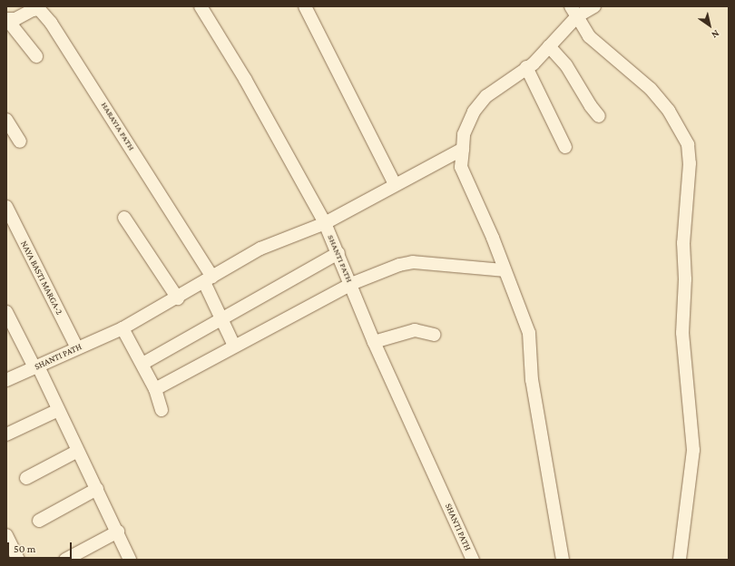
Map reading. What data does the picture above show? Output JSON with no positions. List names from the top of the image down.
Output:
{
  "streets": {
    "street": ["HARAYIA PATH", "SHANTI PATH", "NAYA BASTI MARGA-2"]
  },
  "crossings": [
    ["HARAYIA PATH", "SHANTI PATH"],
    ["SHANTI PATH", "NAYA BASTI MARGA-2"]
  ],
  "scale_bar": "50 m",
  "north": "bottom right"
}
